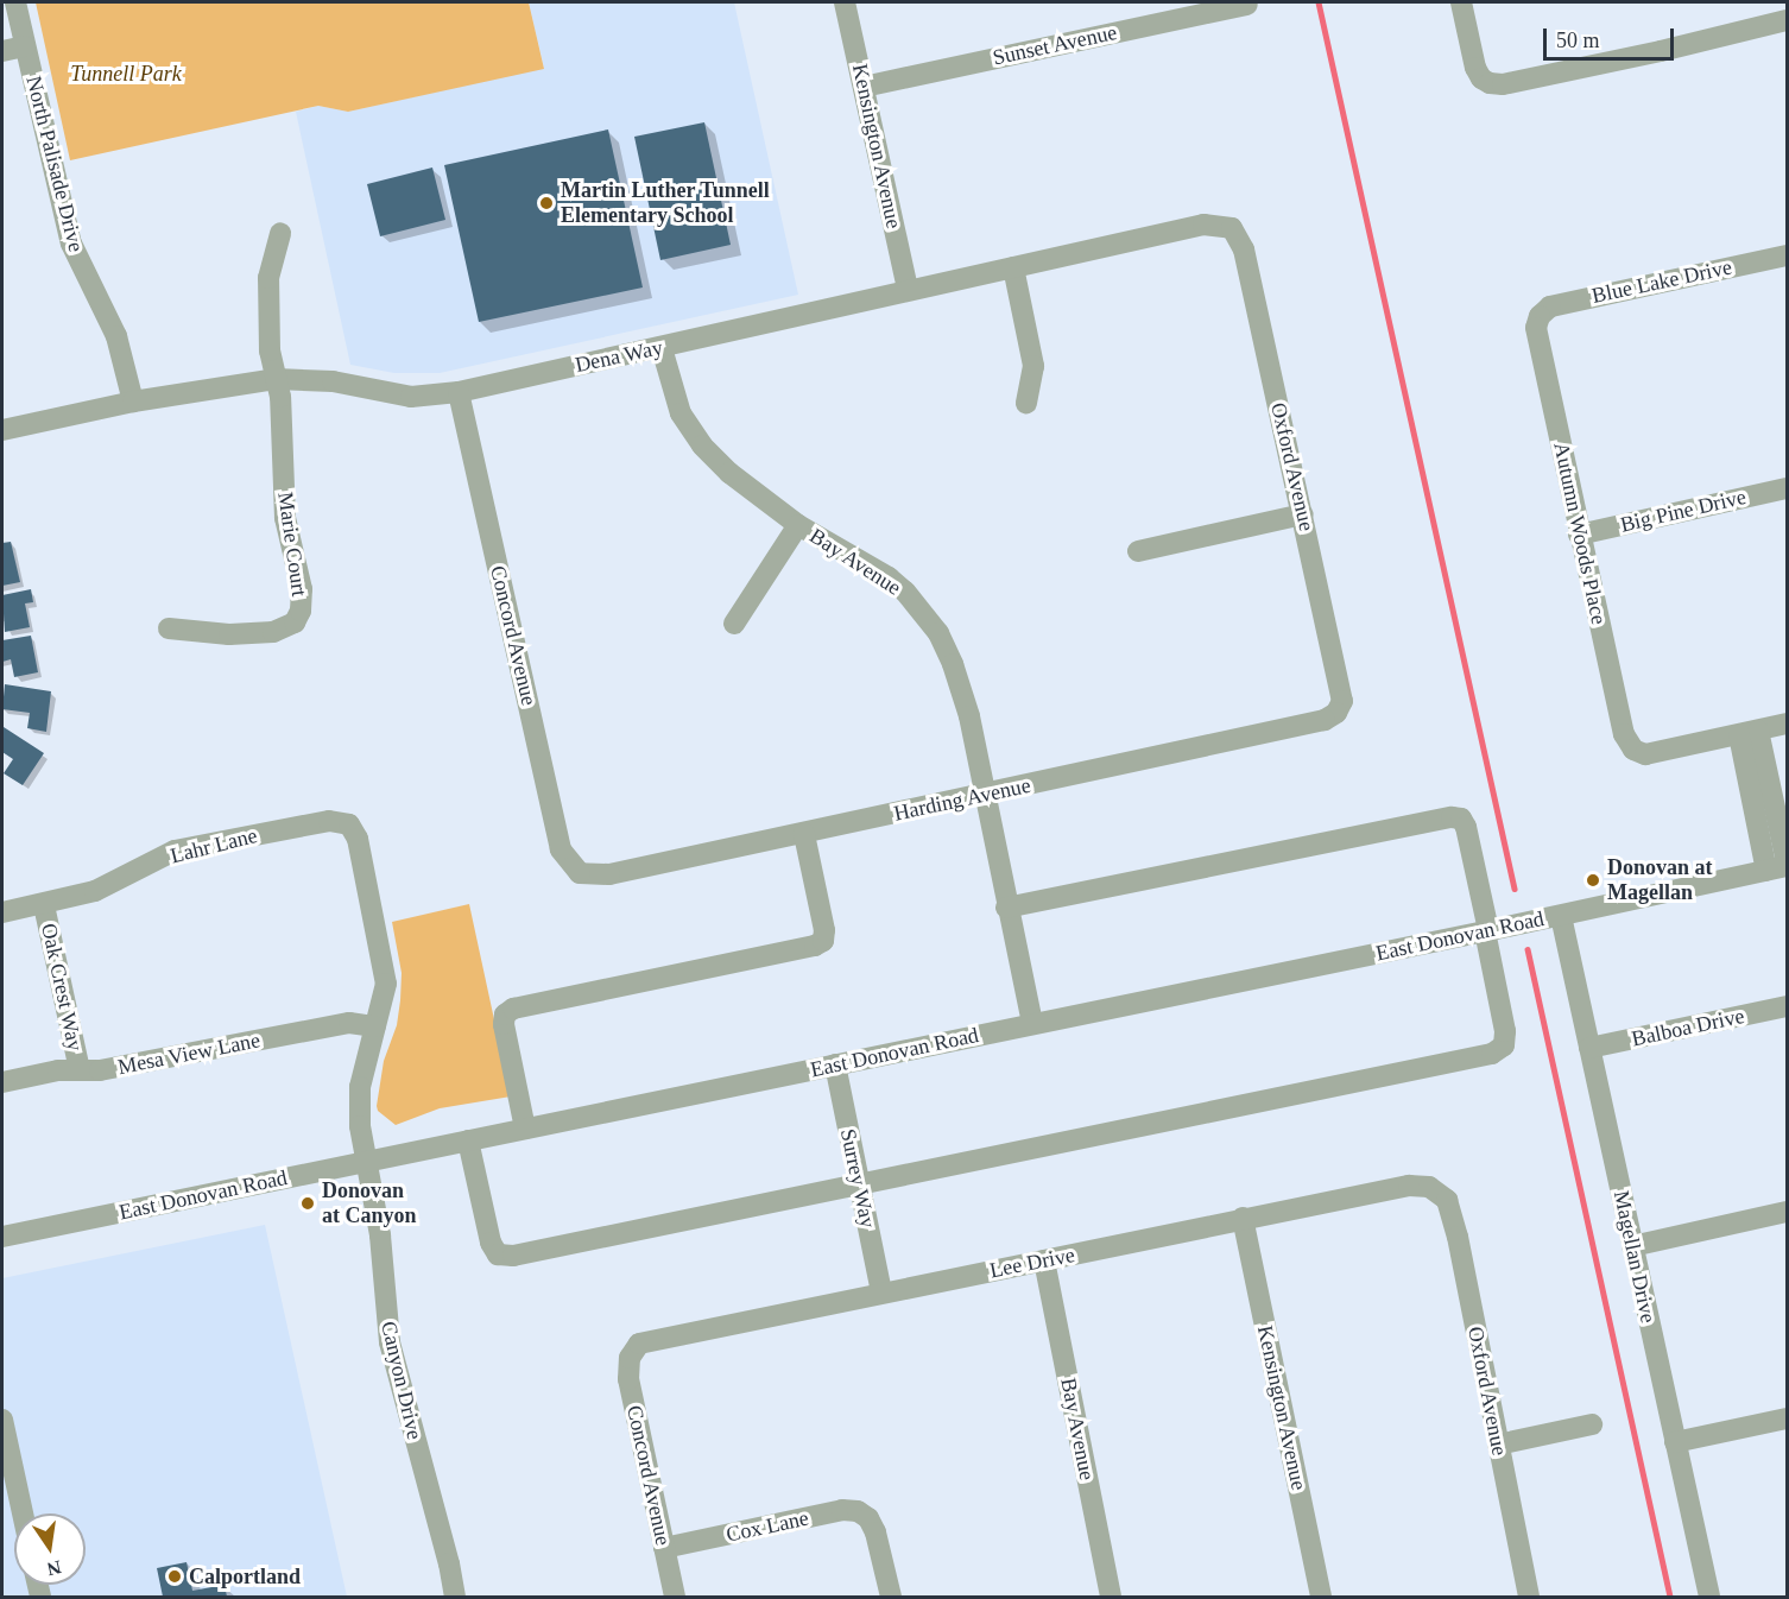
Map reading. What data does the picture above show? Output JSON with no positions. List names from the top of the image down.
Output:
{
  "streets": {
    "street": [
      "Sunset Avenue",
      "Kensington Avenue",
      "North Palisade Drive",
      "Blue Lake Drive",
      "Dena Way",
      "Oxford Avenue",
      "Big Pine Drive",
      "Autumn Woods Place",
      "Marie Court",
      "Bay Avenue",
      "Concord Avenue",
      "Harding Avenue",
      "Lahr Lane",
      "East Donovan Road",
      "Oak Crest Way",
      "Balboa Drive",
      "Mesa View Lane",
      "Surrey Way",
      "Magellan Drive",
      "Lee Drive",
      "Canyon Drive",
      "Cox Lane"
    ]
  },
  "crossings": [
    ["Sunset Avenue", "Kensington Avenue"],
    ["Kensington Avenue", "Dena Way"],
    ["Kensington Avenue", "Lee Drive"],
    ["North Palisade Drive", "Dena Way"],
    ["Blue Lake Drive", "Autumn Woods Place"],
    ["Dena Way", "Oxford Avenue"],
    ["Dena Way", "Marie Court"],
    ["Dena Way", "Bay Avenue"],
    ["Dena Way", "Concord Avenue"],
    ["Oxford Avenue", "Harding Avenue"],
    ["Oxford Avenue", "Lee Drive"],
    ["Big Pine Drive", "Autumn Woods Place"],
    ["Bay Avenue", "Harding Avenue"],
    ["Bay Avenue", "East Donovan Road"],
    ["Bay Avenue", "Lee Drive"],
    ["Concord Avenue", "Harding Avenue"],
    ["Concord Avenue", "Lee Drive"],
    ["Concord Avenue", "Cox Lane"],
    ["Lahr Lane", "Oak Crest Way"],
    ["Lahr Lane", "Canyon Drive"],
    ["East Donovan Road", "Surrey Way"],
    ["East Donovan Road", "Magellan Drive"],
    ["East Donovan Road", "Canyon Drive"],
    ["Oak Crest Way", "Mesa View Lane"],
    ["Balboa Drive", "Magellan Drive"],
    ["Mesa View Lane", "Canyon Drive"],
    ["Surrey Way", "Lee Drive"]
  ],
  "parks": ["Tunnell Park"],
  "places": [
    "Martin Luther Tunnell Elementary School",
    "Donovan at Magellan",
    "Donovan at Canyon",
    "Calportland"
  ],
  "scale_bar": "50 m",
  "north": "bottom"
}
